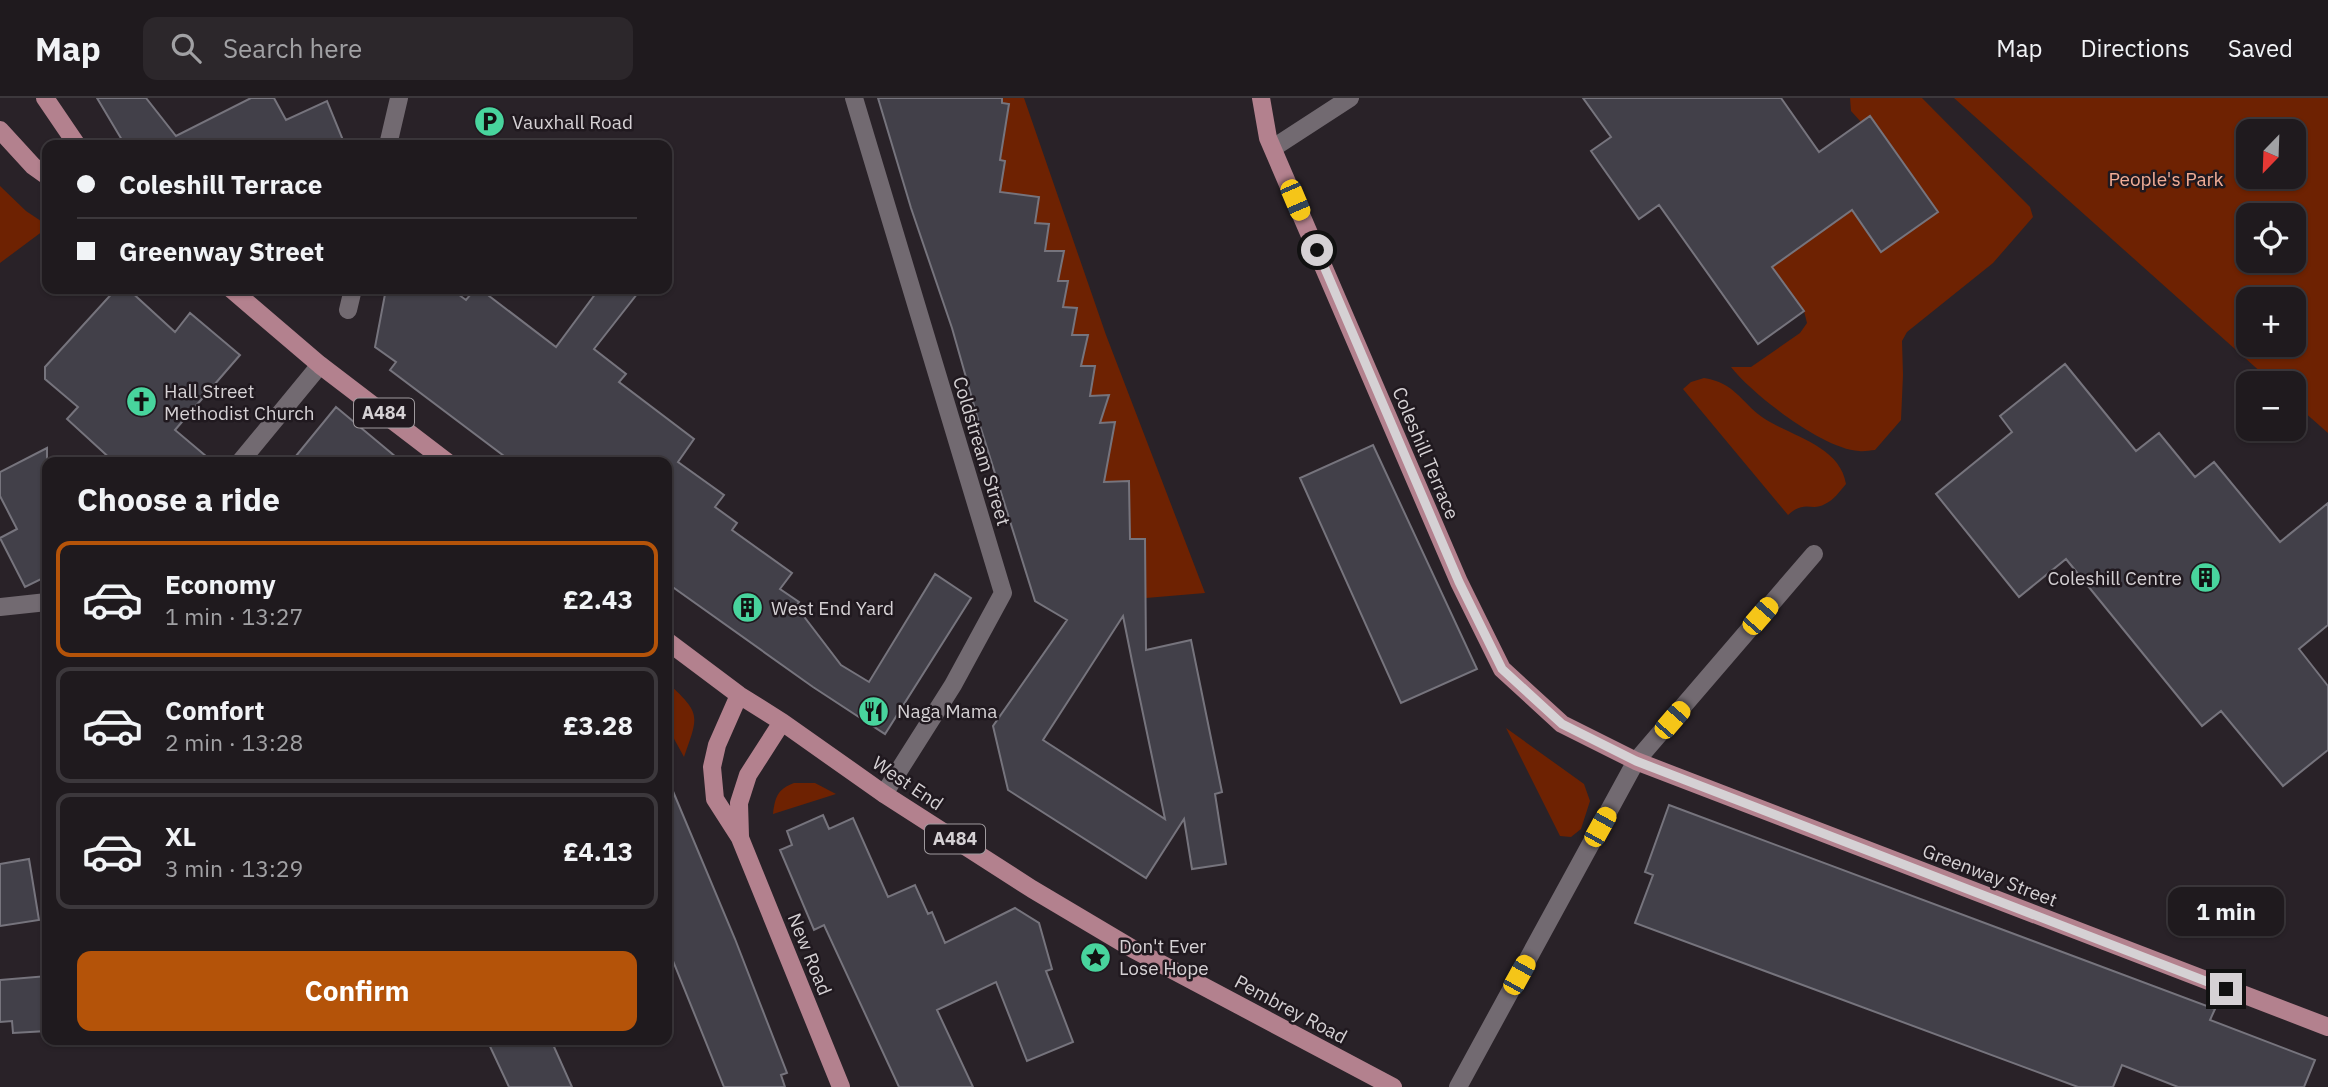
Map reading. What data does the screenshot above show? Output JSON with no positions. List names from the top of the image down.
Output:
{
  "streets": {
    "main road": [
      "A484",
      "Coleshill Terrace",
      "West End",
      "Greenway Street",
      "New Road",
      "Pembrey Road"
    ],
    "street": ["Coldstream Street"]
  },
  "crossings": [
    ["Coldstream Street", "West End"],
    ["Coleshill Terrace", "Greenway Street"],
    ["West End", "New Road"],
    ["West End", "Pembrey Road"]
  ],
  "parks": ["People's Park"],
  "places": {
    "parking": ["Vauxhall Road"],
    "church": ["Hall Street Methodist Church"],
    "building": ["Coleshill Centre", "West End Yard"],
    "restaurant": ["Naga Mama"],
    "place": ["Don't Ever Lose Hope"]
  },
  "north": "bottom left",
  "page": {
    "header": "Map",
    "search": "Search here",
    "nav": ["Map", "Directions", "Saved"],
    "map_buttons": ["+", "−"],
    "banner": ["Coleshill Terrace", "Greenway Street"],
    "heading": "Choose a ride",
    "list": [
      {
        "name": "Economy",
        "note": "1 min · 13:27",
        "value": "£2.43"
      },
      {
        "name": "Comfort",
        "note": "2 min · 13:28",
        "value": "£3.28"
      },
      {
        "name": "XL",
        "note": "3 min · 13:29",
        "value": "£4.13"
      }
    ],
    "bubble": "1 min",
    "buttons": "Confirm"
  }
}
